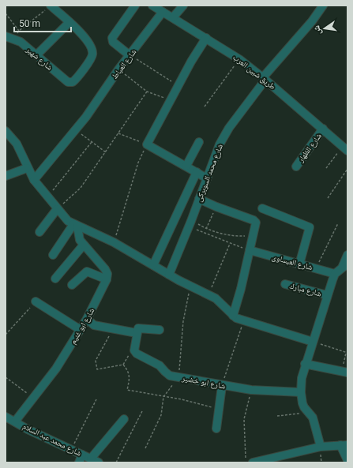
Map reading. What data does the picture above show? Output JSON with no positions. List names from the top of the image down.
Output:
{
  "streets": {
    "street": [
      "شارع شهير",
      "شارع العياط",
      "طريق شبين العرب",
      "شارع الظهار",
      "شارع محمد السوبركى",
      "شارع العبساوى",
      "شارع مبارك",
      "شارع ابو غنيم",
      "شارع ابو خضير",
      "شارع محمد عبد السلام"
    ]
  },
  "crossings": [
    ["شارع العياط", "طريق شبين العرب"],
    ["طريق شبين العرب", "شارع الظهار"],
    ["طريق شبين العرب", "شارع محمد السوبركى"],
    ["شارع ابو غنيم", "شارع محمد عبد السلام"]
  ],
  "scale_bar": "50 m",
  "north": "left"
}
